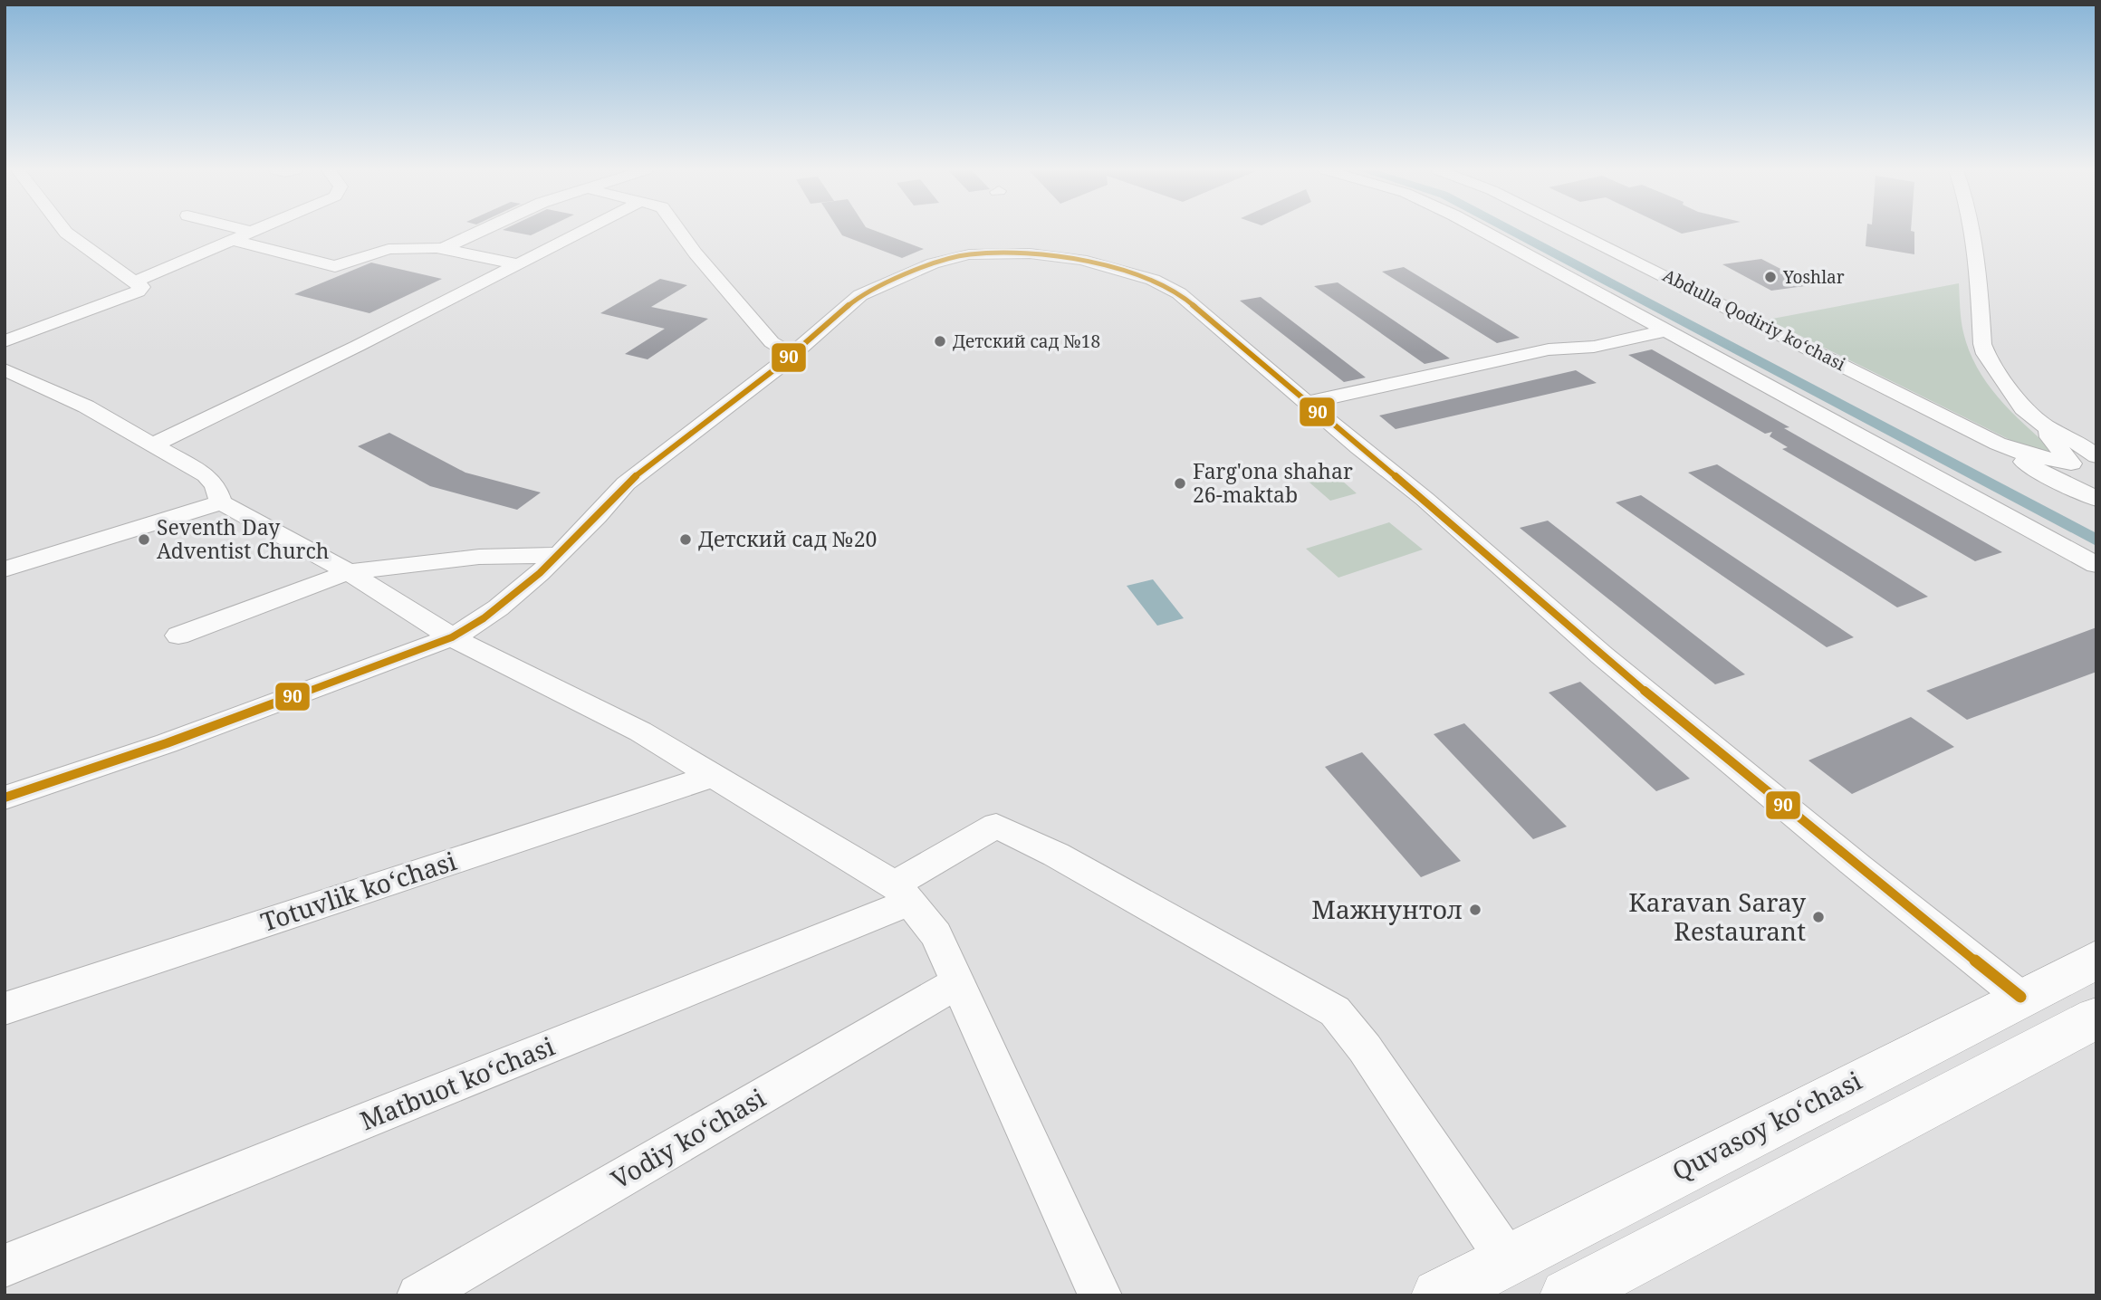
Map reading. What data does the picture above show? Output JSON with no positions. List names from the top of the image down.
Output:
{
  "streets": {
    "main road": ["Quvasoy koʻchasi"],
    "street": [
      "Abdulla Qodiriy koʻchasi",
      "Totuvlik koʻchasi",
      "Matbuot koʻchasi",
      "Vodiy koʻchasi"
    ]
  },
  "crossings": [
    ["Matbuot koʻchasi", "Quvasoy koʻchasi"]
  ],
  "places": [
    "Yoshlar",
    "Детский сад №18",
    "Farg'ona shahar 26-maktab",
    "Seventh Day Adventist Church",
    "Детский сад №20",
    "Мажнунтол",
    "Karavan Saray Restaurant"
  ],
  "lines": ["transit line 90"]
}
